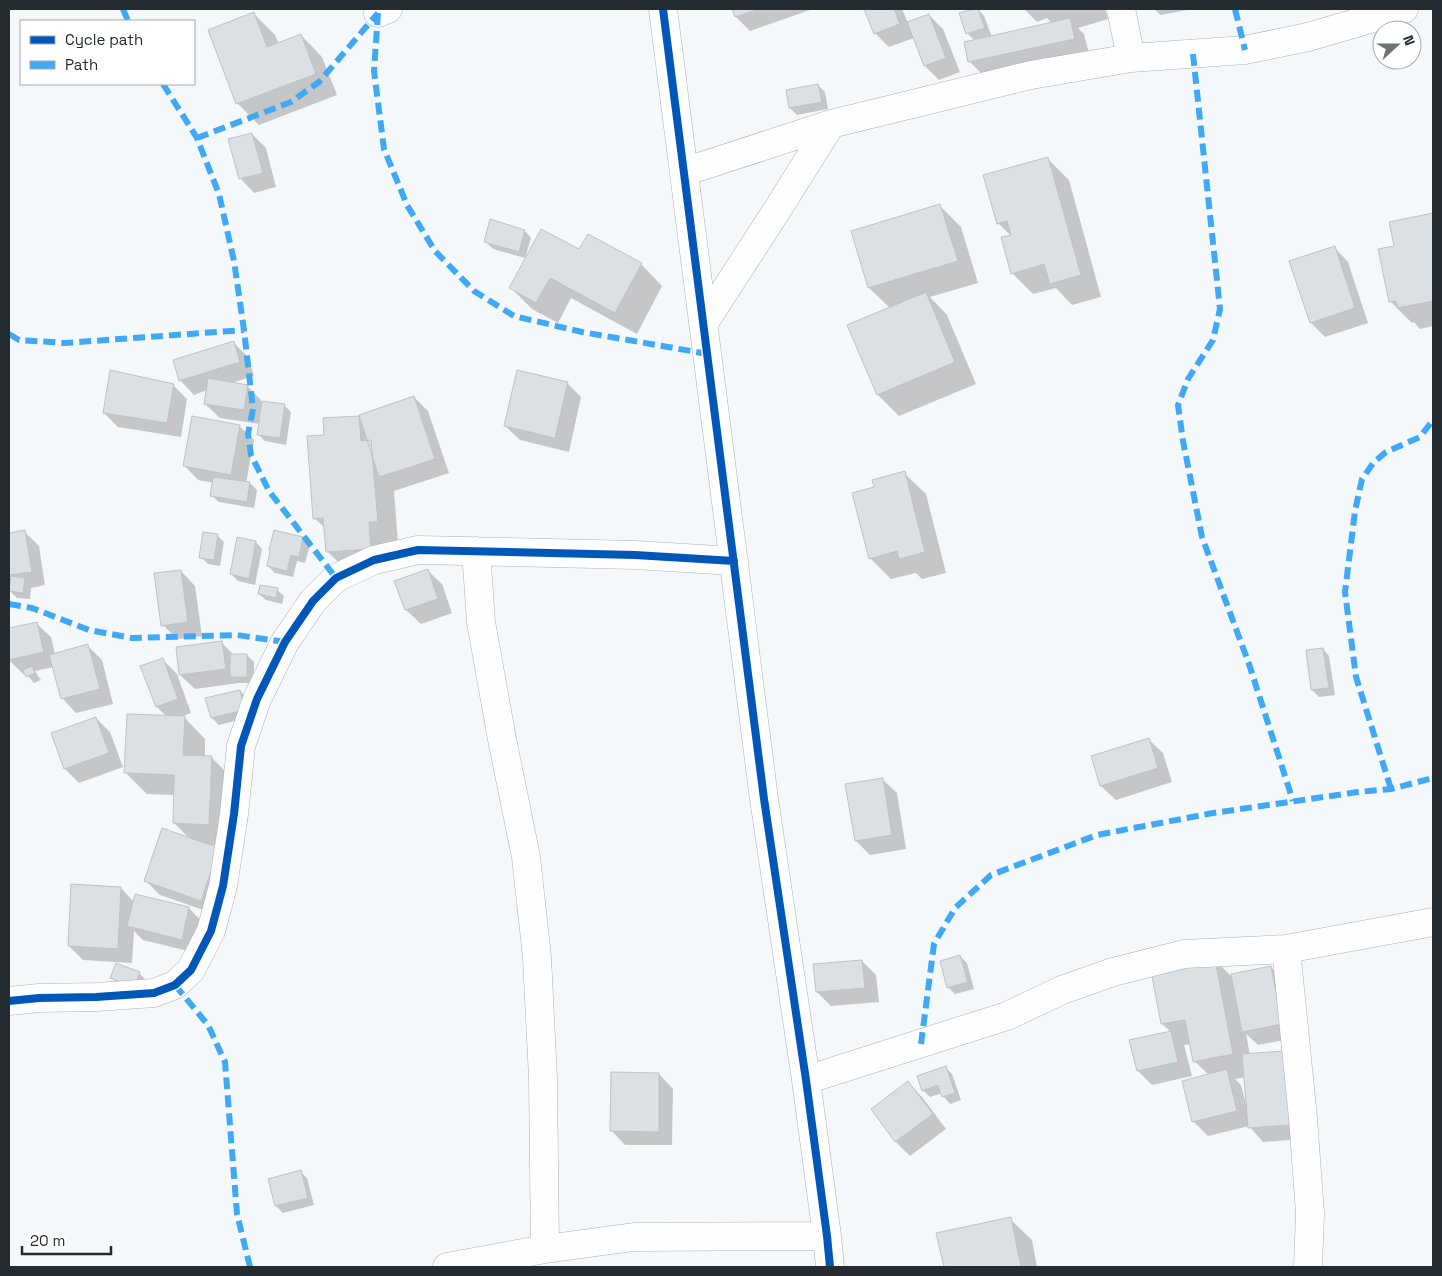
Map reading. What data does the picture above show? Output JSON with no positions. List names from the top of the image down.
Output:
{
  "legend": ["Cycle path", "Path"],
  "scale_bar": "20 m",
  "north": "right"
}
